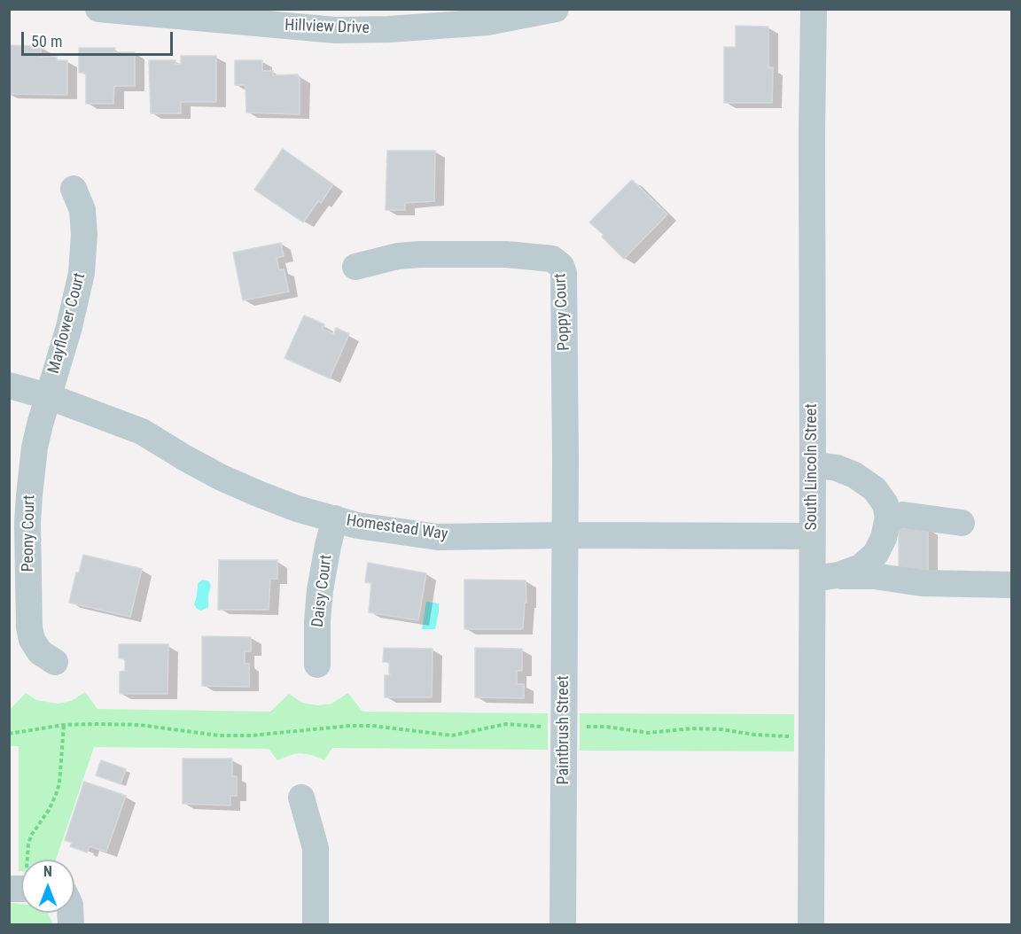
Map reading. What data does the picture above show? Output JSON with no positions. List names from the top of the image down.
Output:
{
  "streets": {
    "street": [
      "Hillview Drive",
      "Poppy Court",
      "Mayflower Court",
      "South Lincoln Street",
      "Homestead Way",
      "Peony Court",
      "Daisy Court",
      "Paintbrush Street"
    ]
  },
  "crossings": [
    ["Poppy Court", "Homestead Way"],
    ["Poppy Court", "Paintbrush Street"],
    ["Mayflower Court", "Homestead Way"],
    ["Mayflower Court", "Peony Court"],
    ["South Lincoln Street", "Homestead Way"],
    ["Homestead Way", "Peony Court"],
    ["Homestead Way", "Daisy Court"],
    ["Homestead Way", "Paintbrush Street"]
  ],
  "scale_bar": "50 m",
  "north": "top"
}
